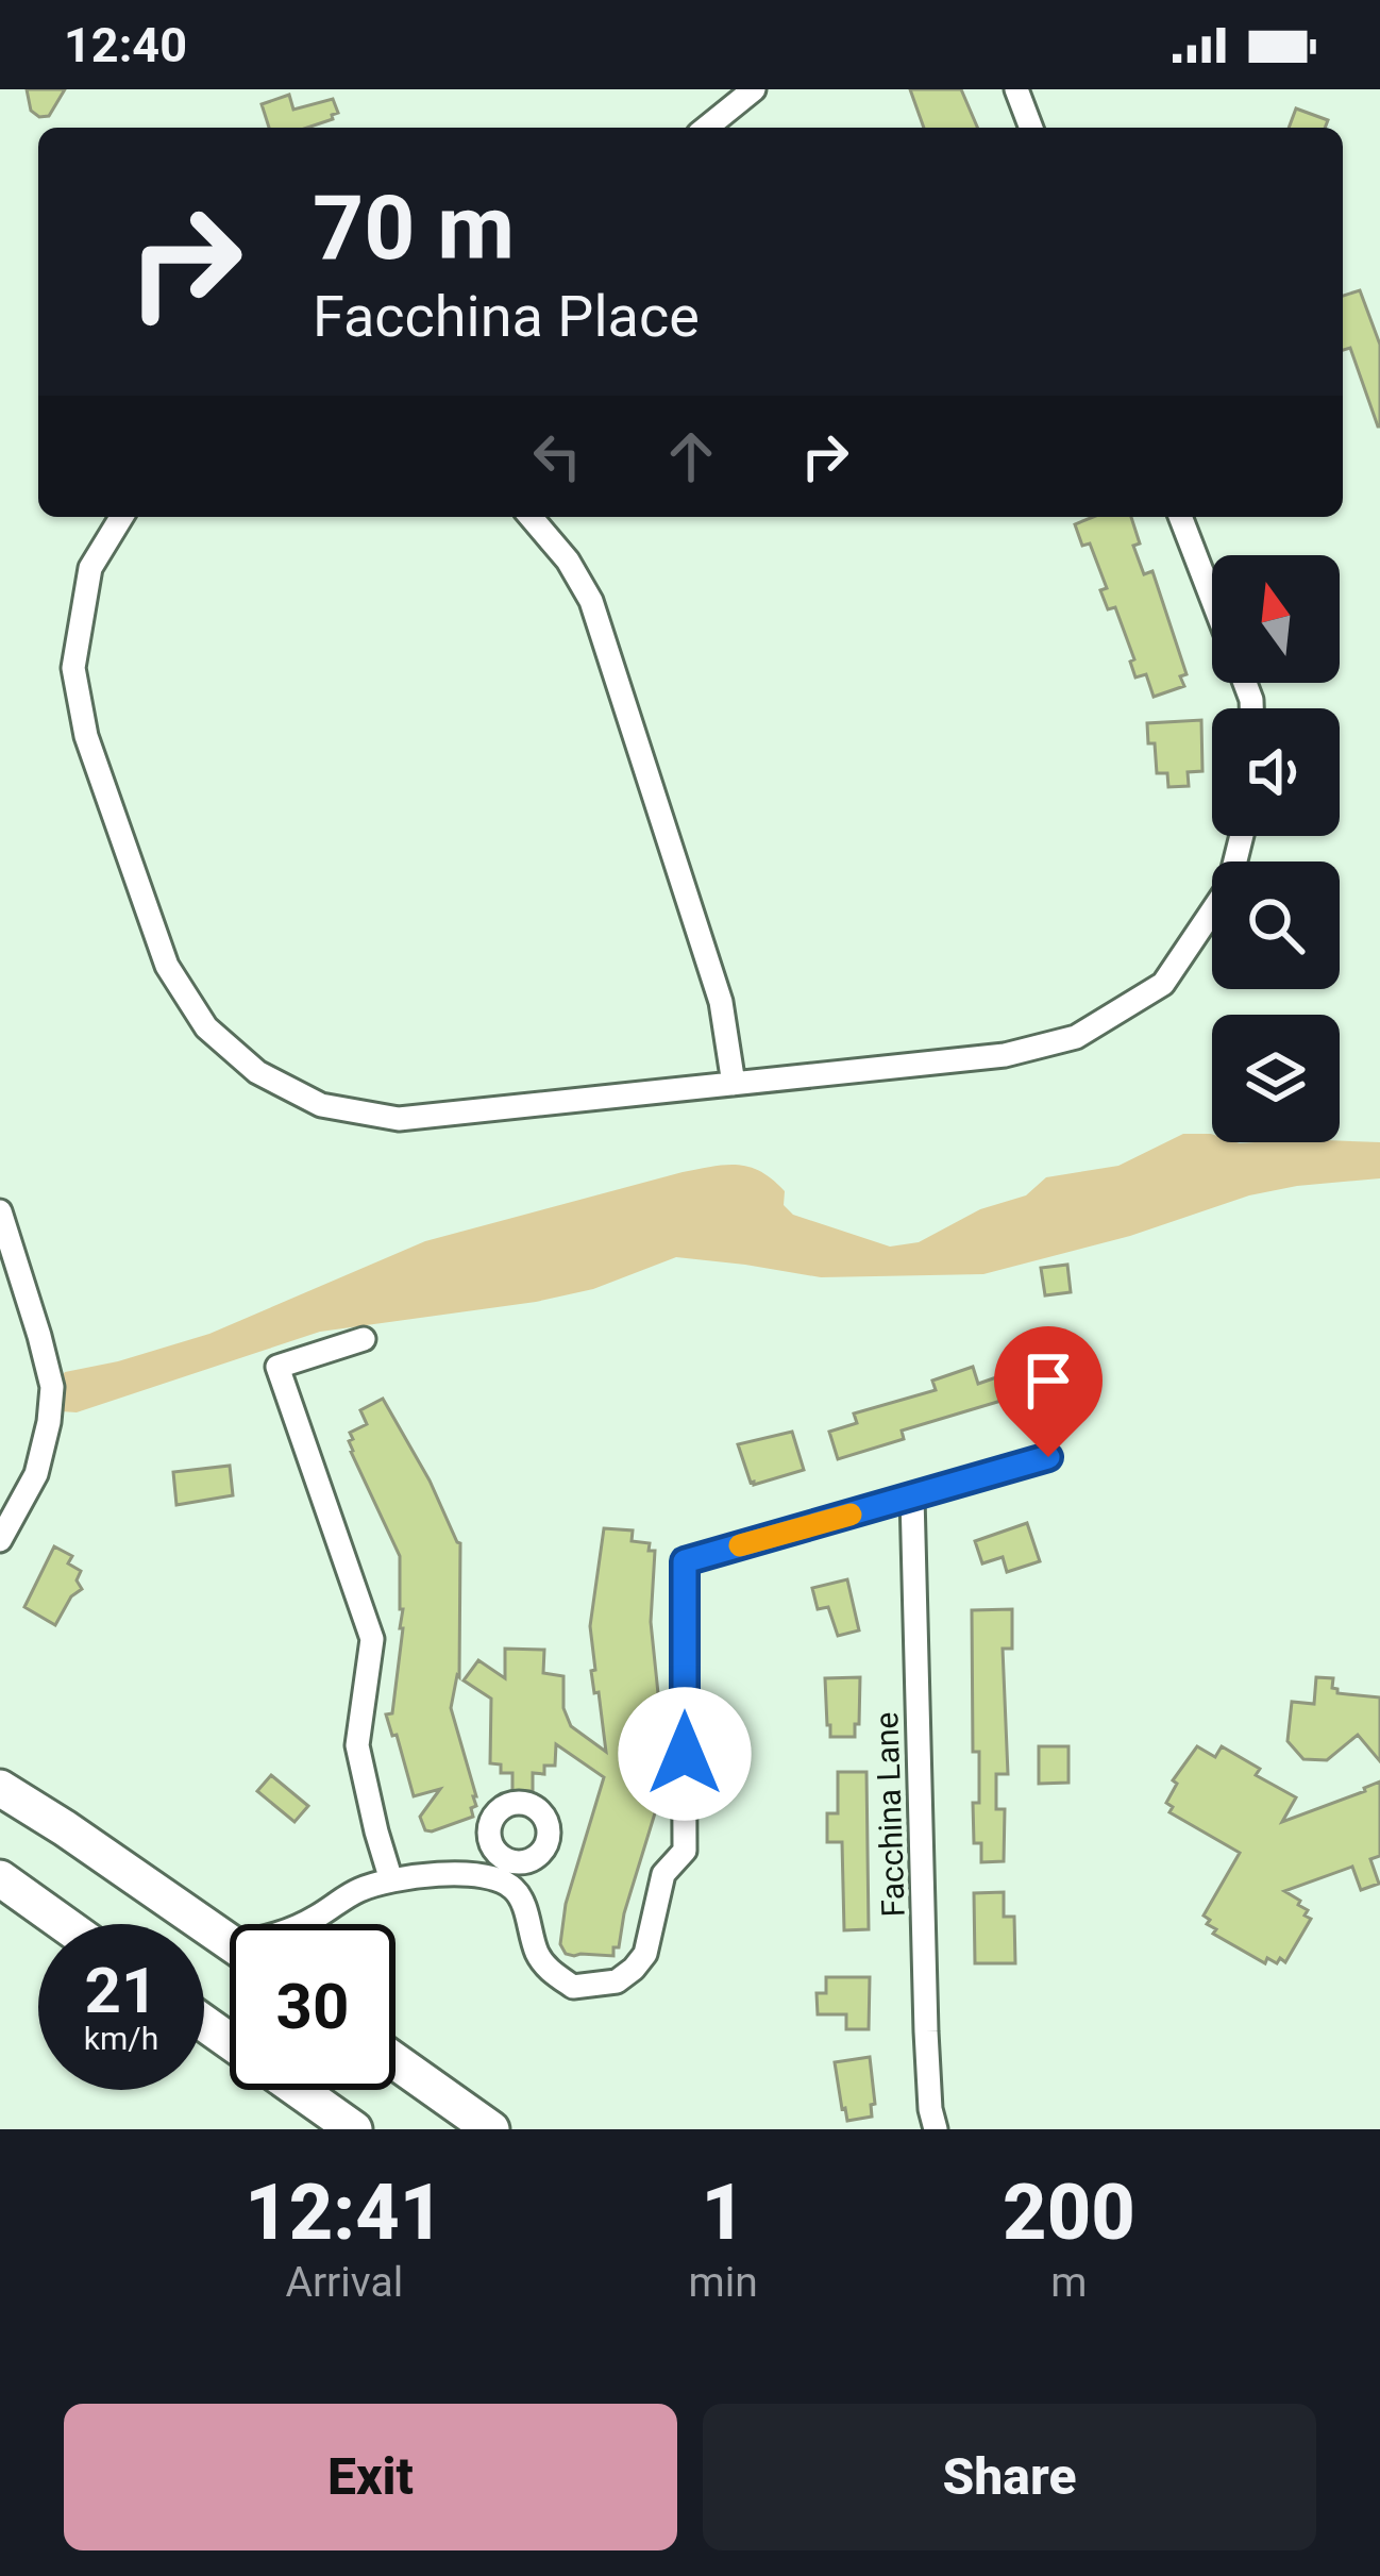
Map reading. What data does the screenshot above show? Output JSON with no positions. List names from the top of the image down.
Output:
{
  "streets": {
    "street": ["Facchina Lane"]
  },
  "north": "top",
  "page": {
    "status": "12:40",
    "turn": ["70 m", "Facchina Place"],
    "speed": "21 km/h",
    "limit": "30",
    "eta": [
      "12:41",
      "Arrival",
      "1",
      "min",
      "200",
      "m"
    ],
    "buttons": ["Exit", "Share"]
  }
}
